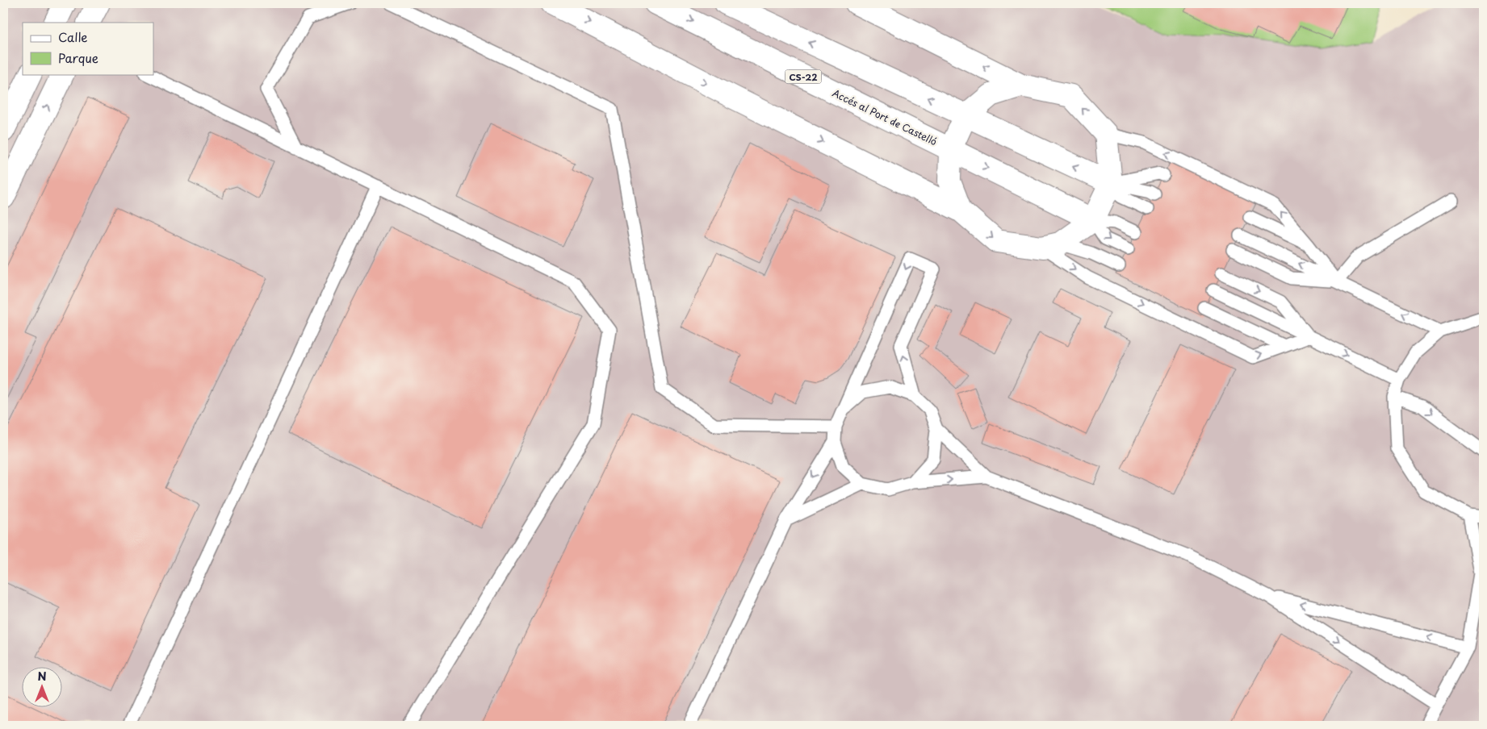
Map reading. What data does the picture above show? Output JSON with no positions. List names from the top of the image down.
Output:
{
  "streets": {
    "main road": ["CS-22", "Accés al Port de Castelló"]
  },
  "legend": ["Calle", "Parque"],
  "north": "top"
}
